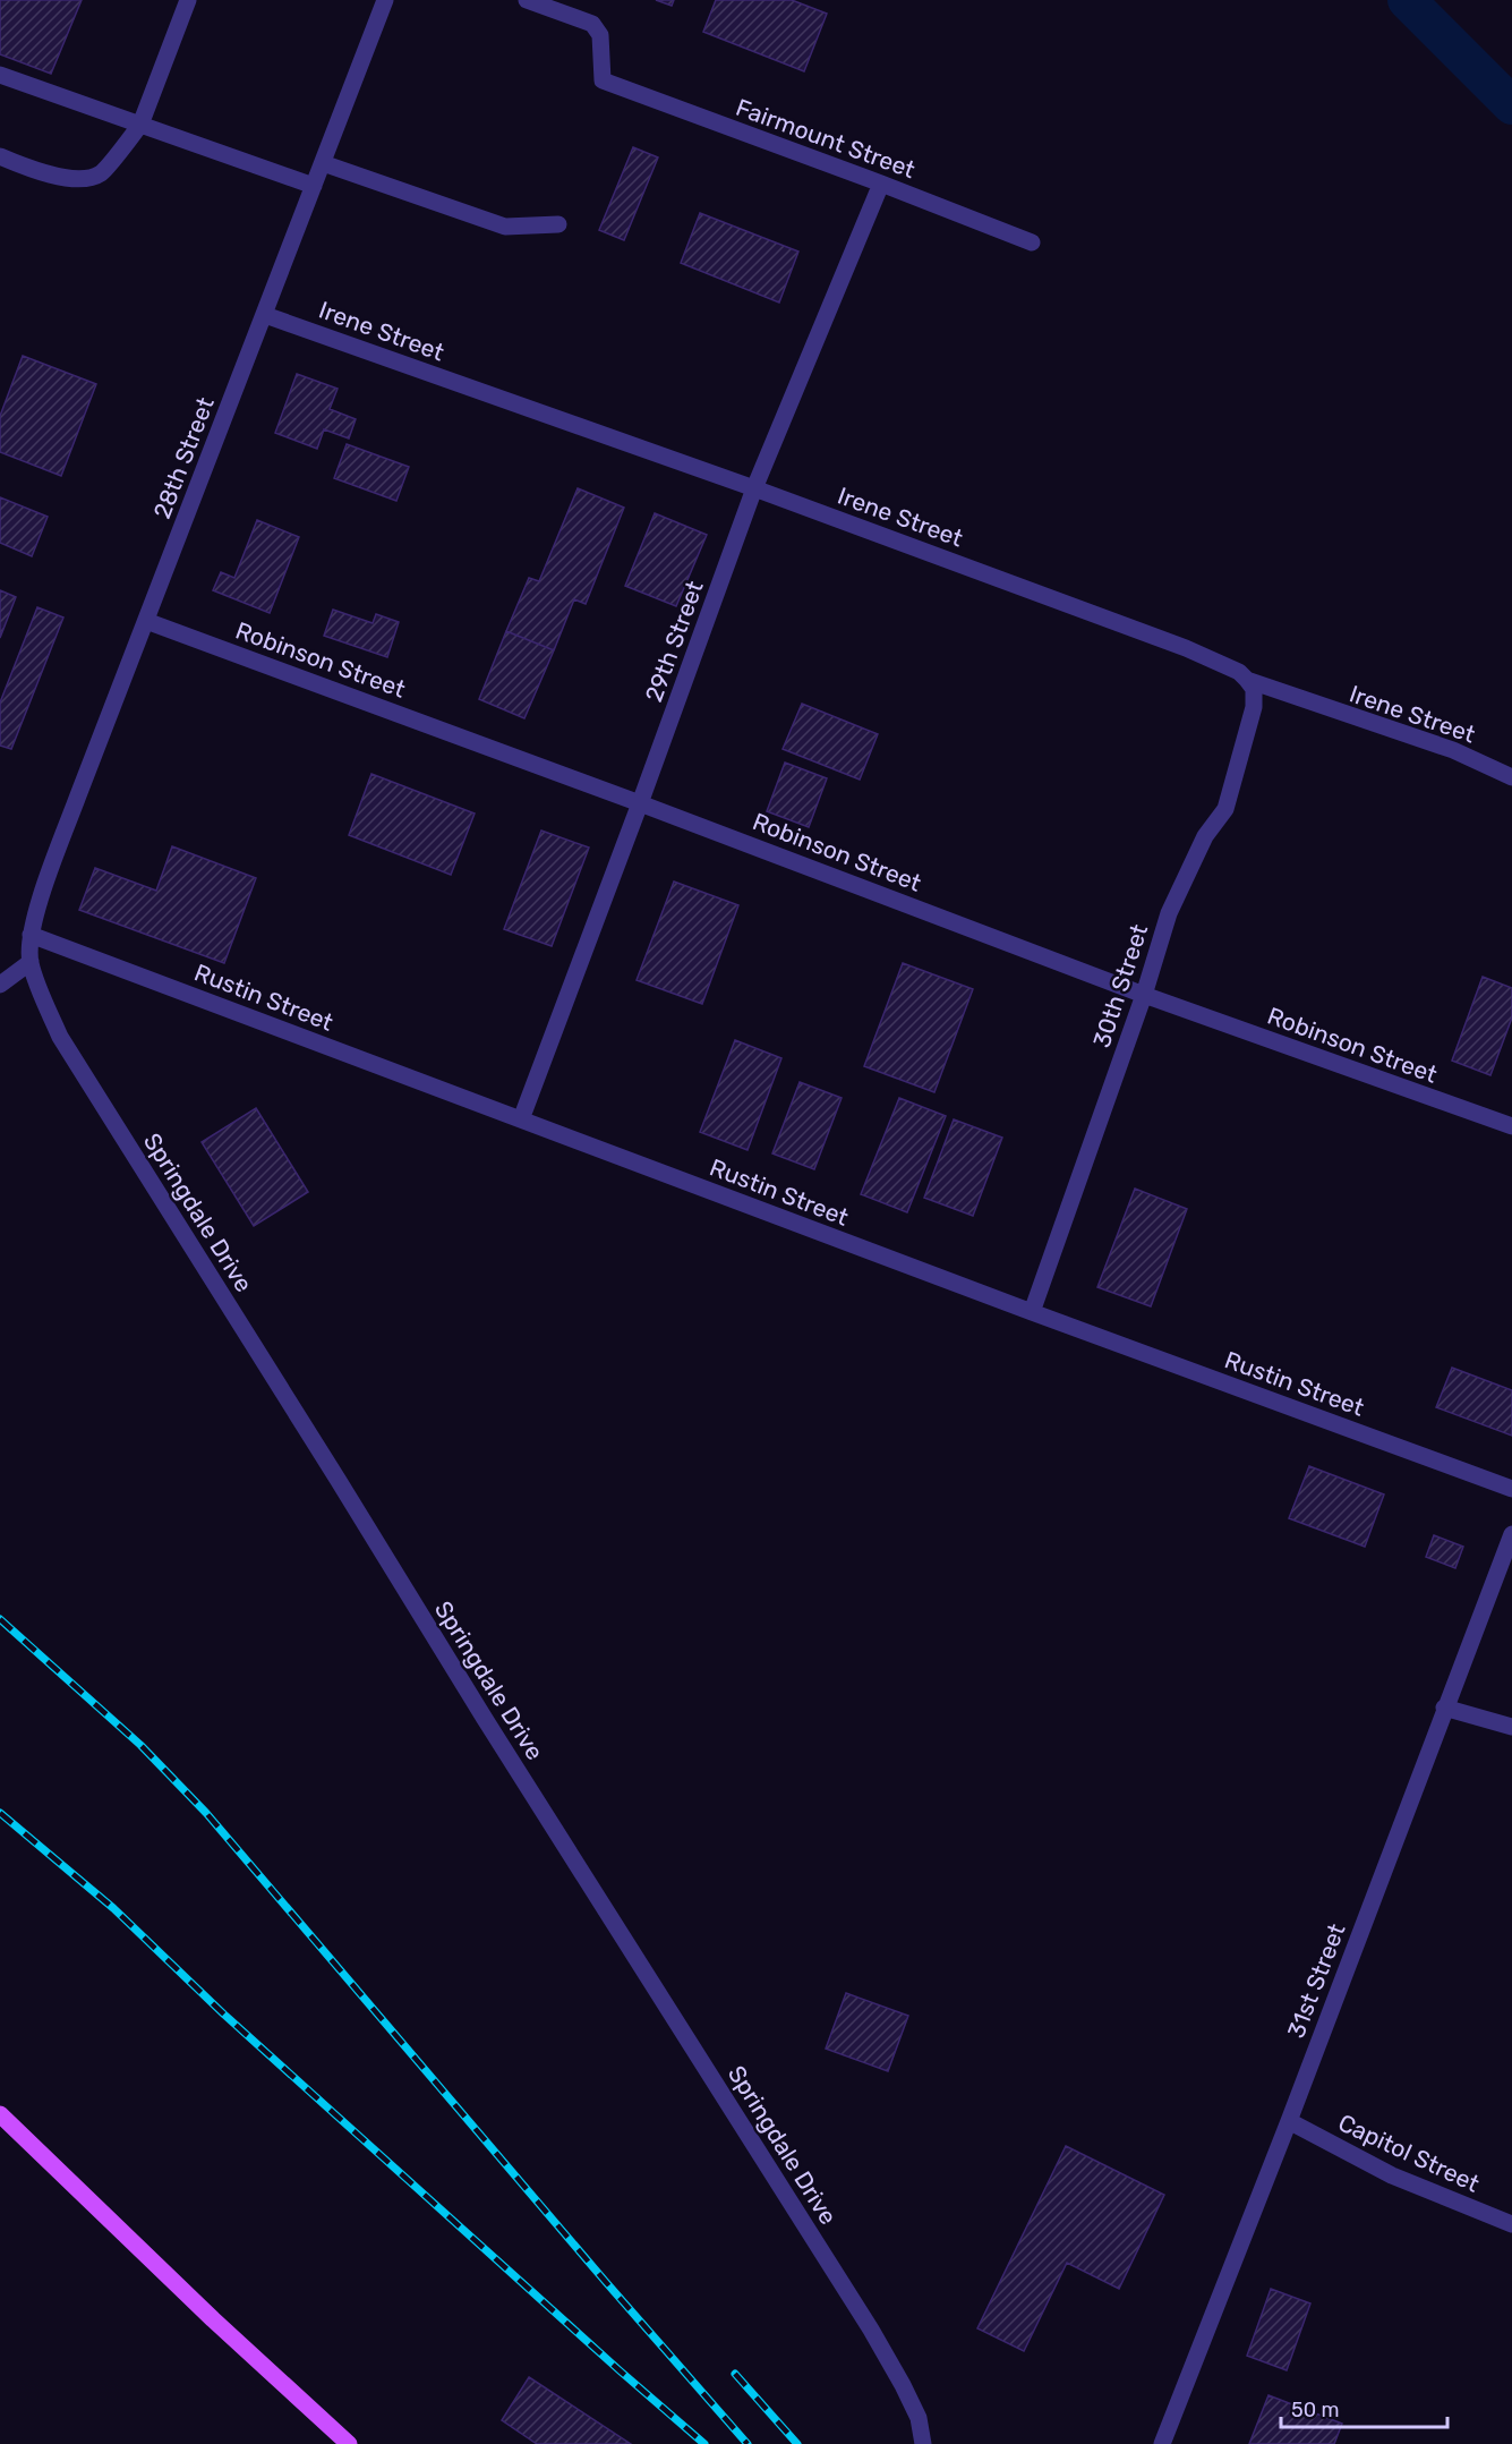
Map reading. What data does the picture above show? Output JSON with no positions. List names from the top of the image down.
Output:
{
  "streets": {
    "street": [
      "Fairmount Street",
      "Irene Street",
      "28th Street",
      "29th Street",
      "Robinson Street",
      "30th Street",
      "Rustin Street",
      "Springdale Drive",
      "31st Street",
      "Capitol Street"
    ]
  },
  "crossings": [
    ["Fairmount Street", "29th Street"],
    ["Irene Street", "28th Street"],
    ["Irene Street", "29th Street"],
    ["Irene Street", "30th Street"],
    ["28th Street", "Robinson Street"],
    ["28th Street", "Rustin Street"],
    ["28th Street", "Springdale Drive"],
    ["29th Street", "Robinson Street"],
    ["29th Street", "Rustin Street"],
    ["Robinson Street", "30th Street"],
    ["30th Street", "Rustin Street"],
    ["Rustin Street", "Springdale Drive"],
    ["31st Street", "Capitol Street"]
  ],
  "scale_bar": "50 m"
}
